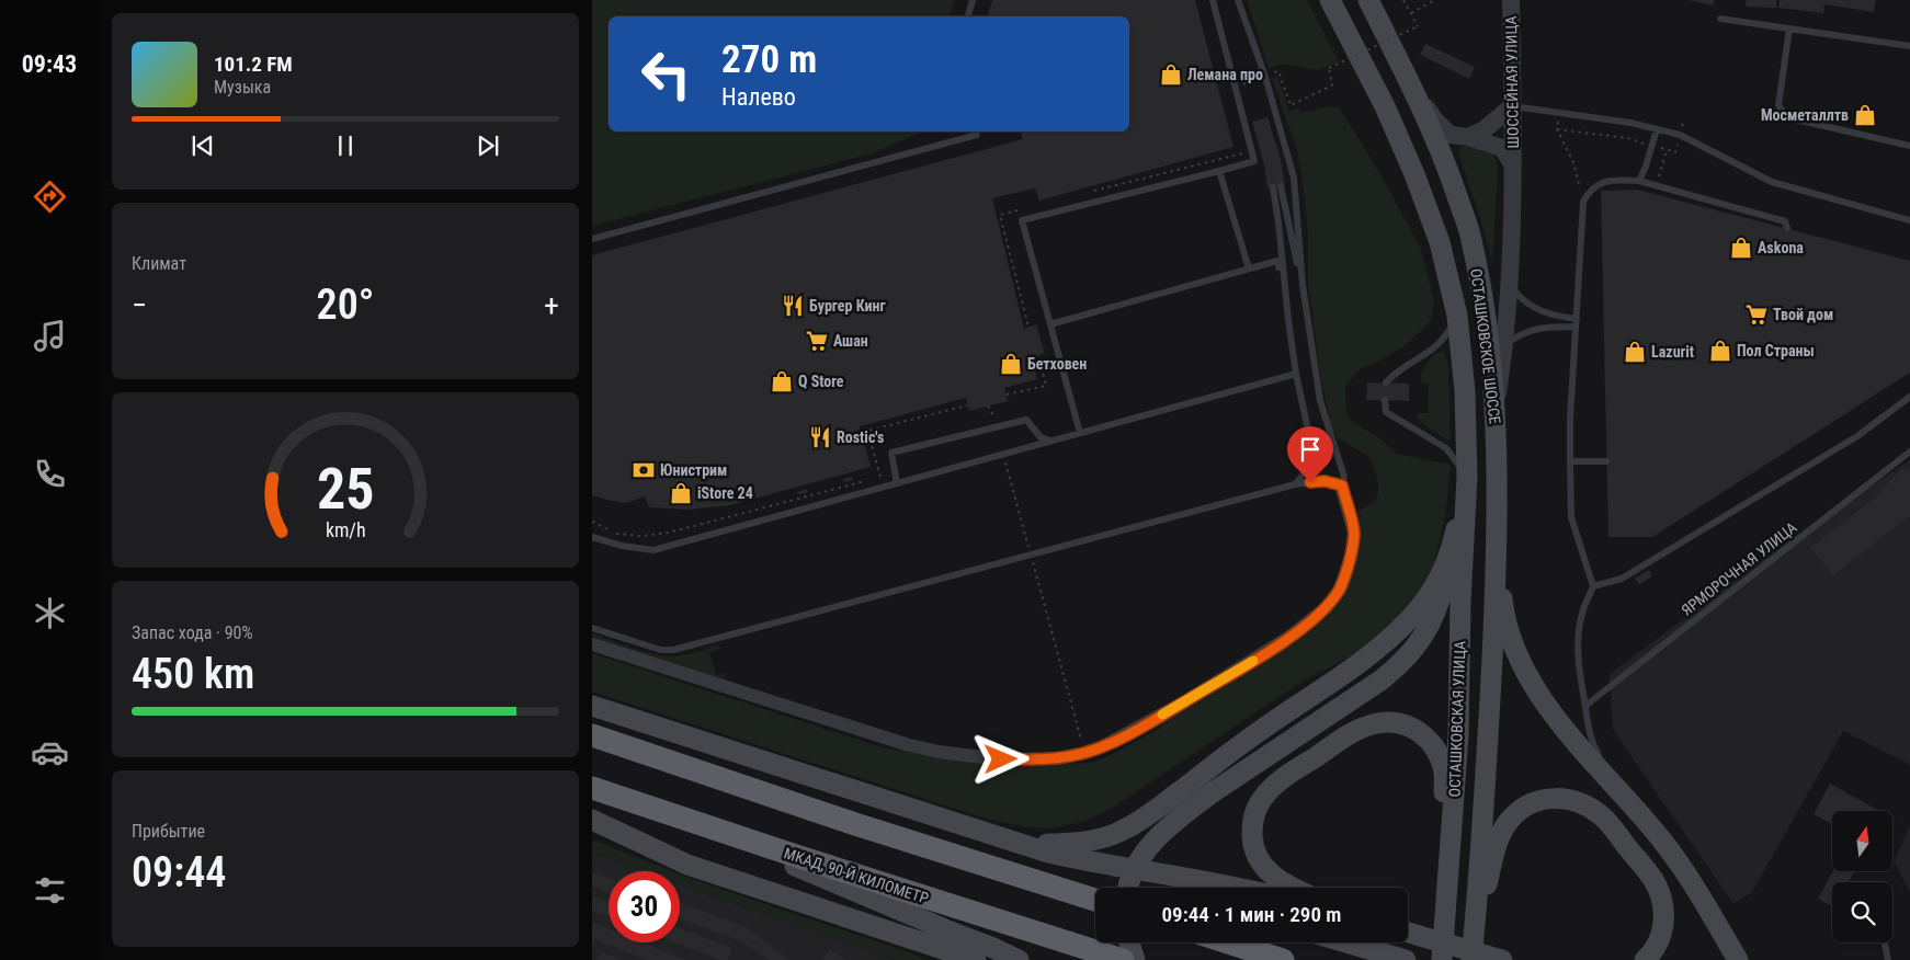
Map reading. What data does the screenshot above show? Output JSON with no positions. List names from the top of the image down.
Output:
{
  "streets": {
    "highway": ["МКАД, 90-Й КИЛОМЕТР"],
    "main road": ["ОСТАШКОВСКОЕ ШОССЕ", "ОСТАШКОВСКАЯ УЛИЦА"],
    "street": ["ШОССЕЙНАЯ УЛИЦА"],
    "lane": ["ЯРМОРОЧНАЯ УЛИЦА"]
  },
  "crossings": [
    ["ШОССЕЙНАЯ УЛИЦА", "ОСТАШКОВСКОЕ ШОССЕ"],
    ["ОСТАШКОВСКОЕ ШОССЕ", "ОСТАШКОВСКАЯ УЛИЦА"]
  ],
  "places": {
    "shop": [
      "Лемана про",
      "Мосметаллтв",
      "Askona",
      "Пол Страны",
      "Lazurit",
      "Бетховен",
      "Q Store",
      "iStore 24"
    ],
    "restaurant": ["Бургер Кинг", "Rostic's"],
    "supermarket": ["Твой дом", "Ашан"],
    "bank": ["Юнистрим"]
  },
  "north": "top",
  "page": {
    "tabs": "09:43",
    "turn": ["270 m", "Налево"],
    "song": ["101.2 FM", "Музыка"],
    "tile": [
      "Климат",
      ["Запас хода · 90%", "450 km"],
      ["Прибытие", "09:44"]
    ],
    "heat": ["−", "20°", "+"],
    "limit": "30",
    "trip": "09:44 · 1 мин · 290 m",
    "gauge": ["25", "km/h"]
  }
}
